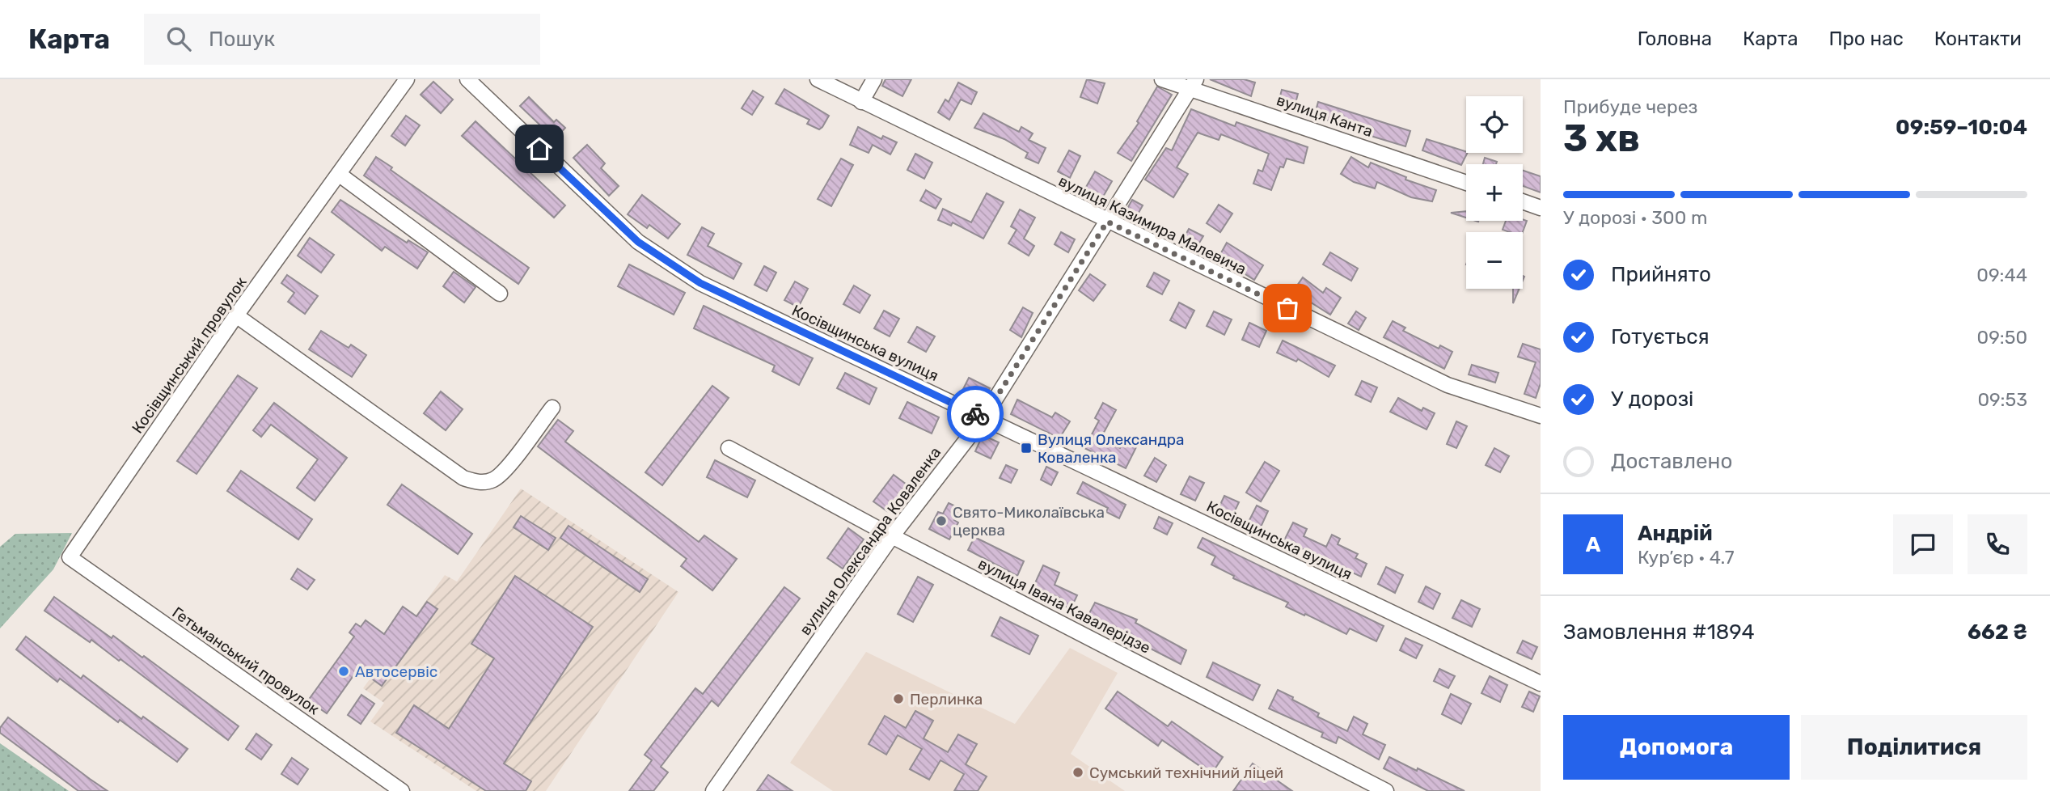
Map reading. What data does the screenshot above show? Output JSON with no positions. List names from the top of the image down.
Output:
{
  "streets": {
    "street": [
      "вулиця Канта",
      "вулиця Казимира Малевича",
      "Косівщинська вулиця",
      "Косівщинський провулок",
      "вулиця Олександра Коваленка",
      "вулиця Івана Кавалерідзе",
      "Гетьманський провулок"
    ]
  },
  "crossings": [
    ["вулиця Канта", "вулиця Олександра Коваленка"],
    ["вулиця Казимира Малевича", "вулиця Олександра Коваленка"],
    ["Косівщинська вулиця", "вулиця Олександра Коваленка"],
    ["Косівщинський провулок", "Гетьманський провулок"],
    ["вулиця Олександра Коваленка", "вулиця Івана Кавалерідзе"]
  ],
  "places": {
    "transit": ["Вулиця Олександра Коваленка"],
    "other": [
      "Свято-Миколаївська церква",
      "Автосервіс",
      "Перлинка",
      "Сумський технічний ліцей"
    ]
  },
  "page": {
    "header": "Карта",
    "search": "Пошук",
    "nav": [
      "Головна",
      "Карта",
      "Про нас",
      "Контакти"
    ],
    "heading": ["3 хв", "Прибуде через", "09:59–10:04"],
    "panel": [
      "Андрій",
      "Кур’єр · 4.7",
      "Замовлення #1894",
      "662 ₴"
    ],
    "map_buttons": ["+", "−"],
    "bar": "У дорозі · 300 m",
    "list": [
      ["Прийнято", "09:44"],
      ["Готується", "09:50"],
      ["У дорозі", "09:53"],
      "Доставлено"
    ],
    "round": "А",
    "buttons": ["Допомога", "Поділитися"]
  }
}
